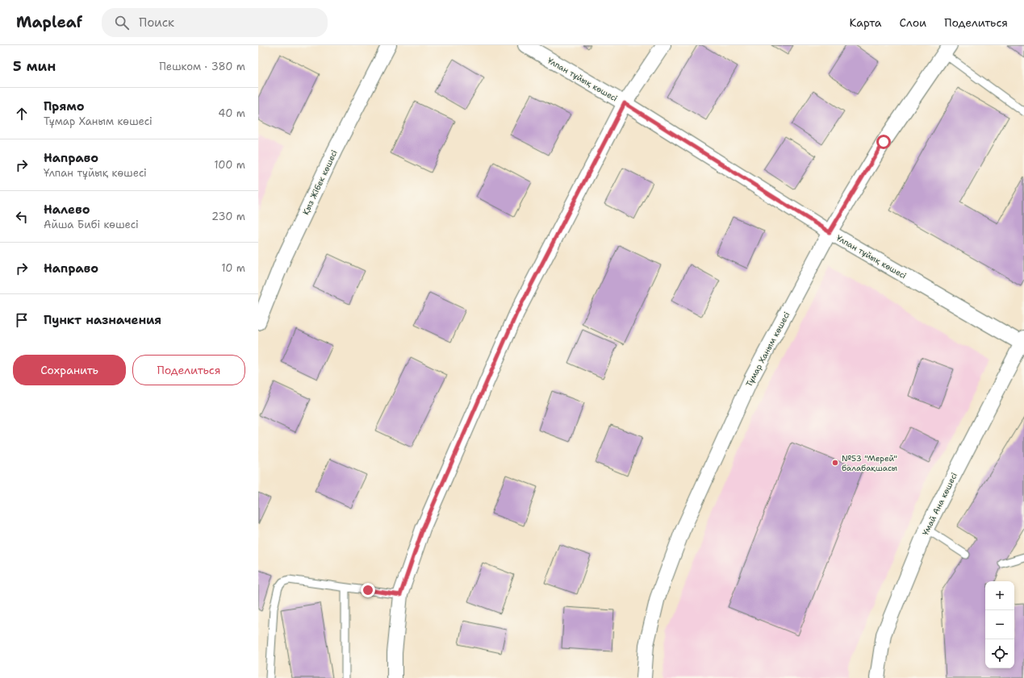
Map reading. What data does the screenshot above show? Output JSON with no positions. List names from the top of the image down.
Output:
{
  "streets": {
    "street": [
      "Ұлпан тұйық көшесі",
      "Қыз Жібек көшесі",
      "Тұмар Ханым көшесі",
      "Ұмай Ана көшесі"
    ]
  },
  "crossings": [
    ["Ұлпан тұйық көшесі", "Тұмар Ханым көшесі"],
    ["Ұлпан тұйық көшесі", "Ұмай Ана көшесі"]
  ],
  "places": ["№53 \"Мерей\" балабақшасы"],
  "page": {
    "header": "Mapleaf",
    "search": "Поиск",
    "nav": ["Карта", "Слои", "Поделиться"],
    "heading": ["5 мин", "Пешком · 380 m"],
    "list": [
      ["Прямо", "Тұмар Ханым көшесі", "40 m"],
      ["Направо", "Ұлпан тұйық көшесі", "100 m"],
      ["Налево", "Айша Бибі көшесі", "230 m"],
      ["Направо", "10 m"],
      "Пункт назначения"
    ],
    "buttons": ["Сохранить", "Поделиться"],
    "map_buttons": ["+", "−"]
  }
}
